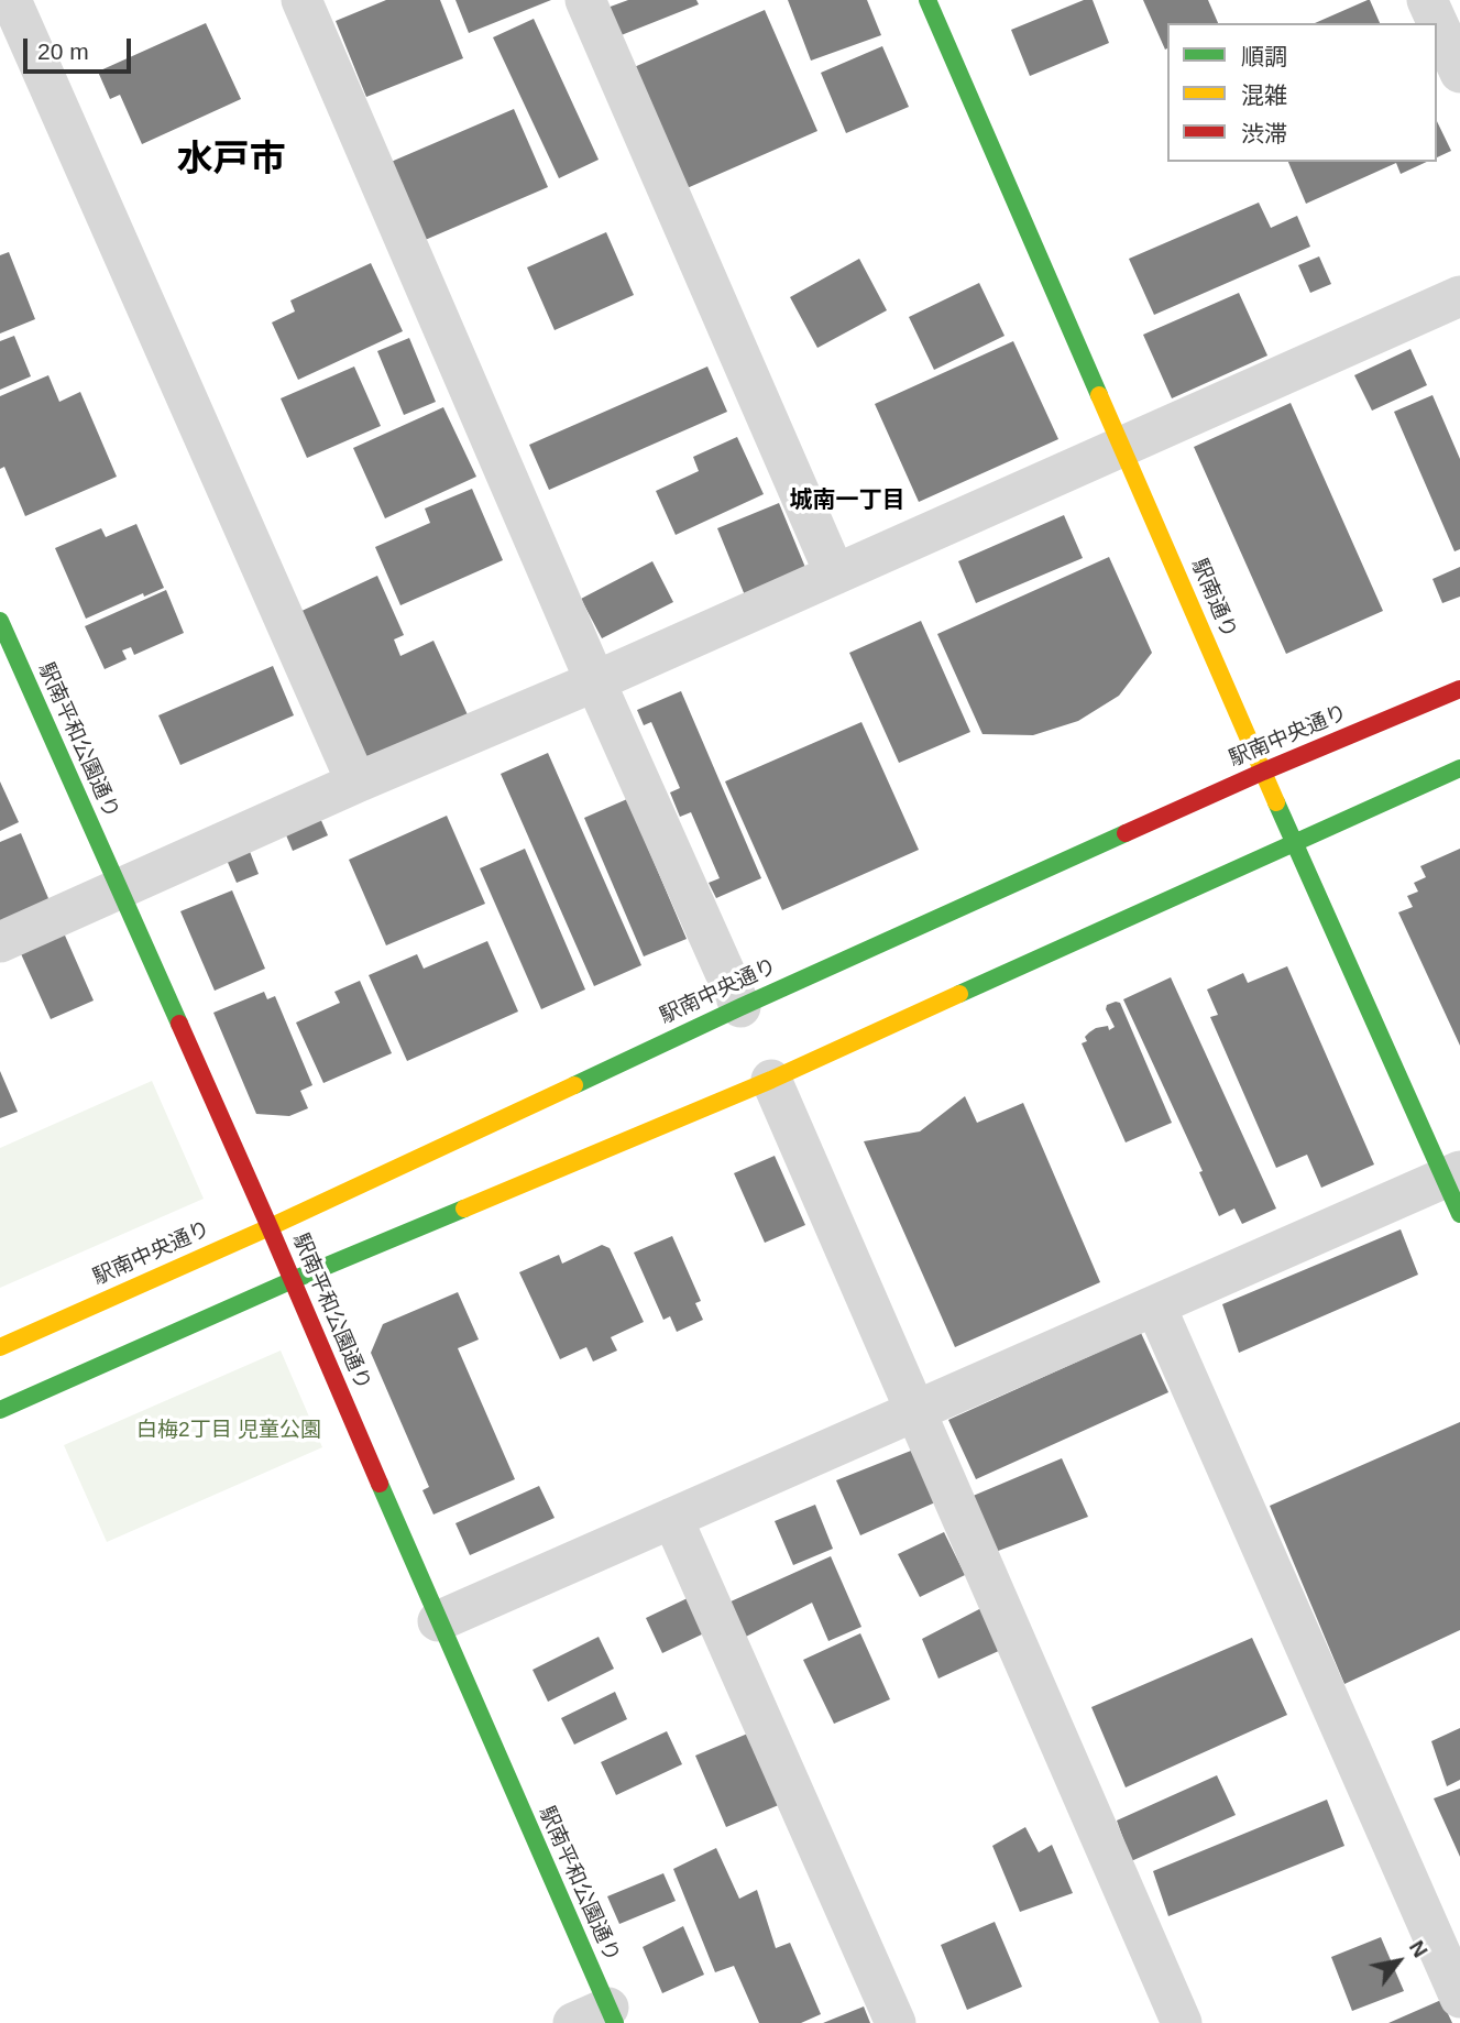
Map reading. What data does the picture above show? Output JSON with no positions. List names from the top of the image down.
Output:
{
  "streets": {
    "street": ["駅南通り", "駅南中央通り", "駅南平和公園通り"]
  },
  "crossings": [
    ["駅南通り", "駅南中央通り"],
    ["駅南中央通り", "駅南平和公園通り"]
  ],
  "districts": ["水戸市", "城南一丁目"],
  "parks": ["白梅2丁目 児童公園"],
  "legend": ["順調", "混雑", "渋滞"],
  "scale_bar": "20 m",
  "north": "top right"
}
